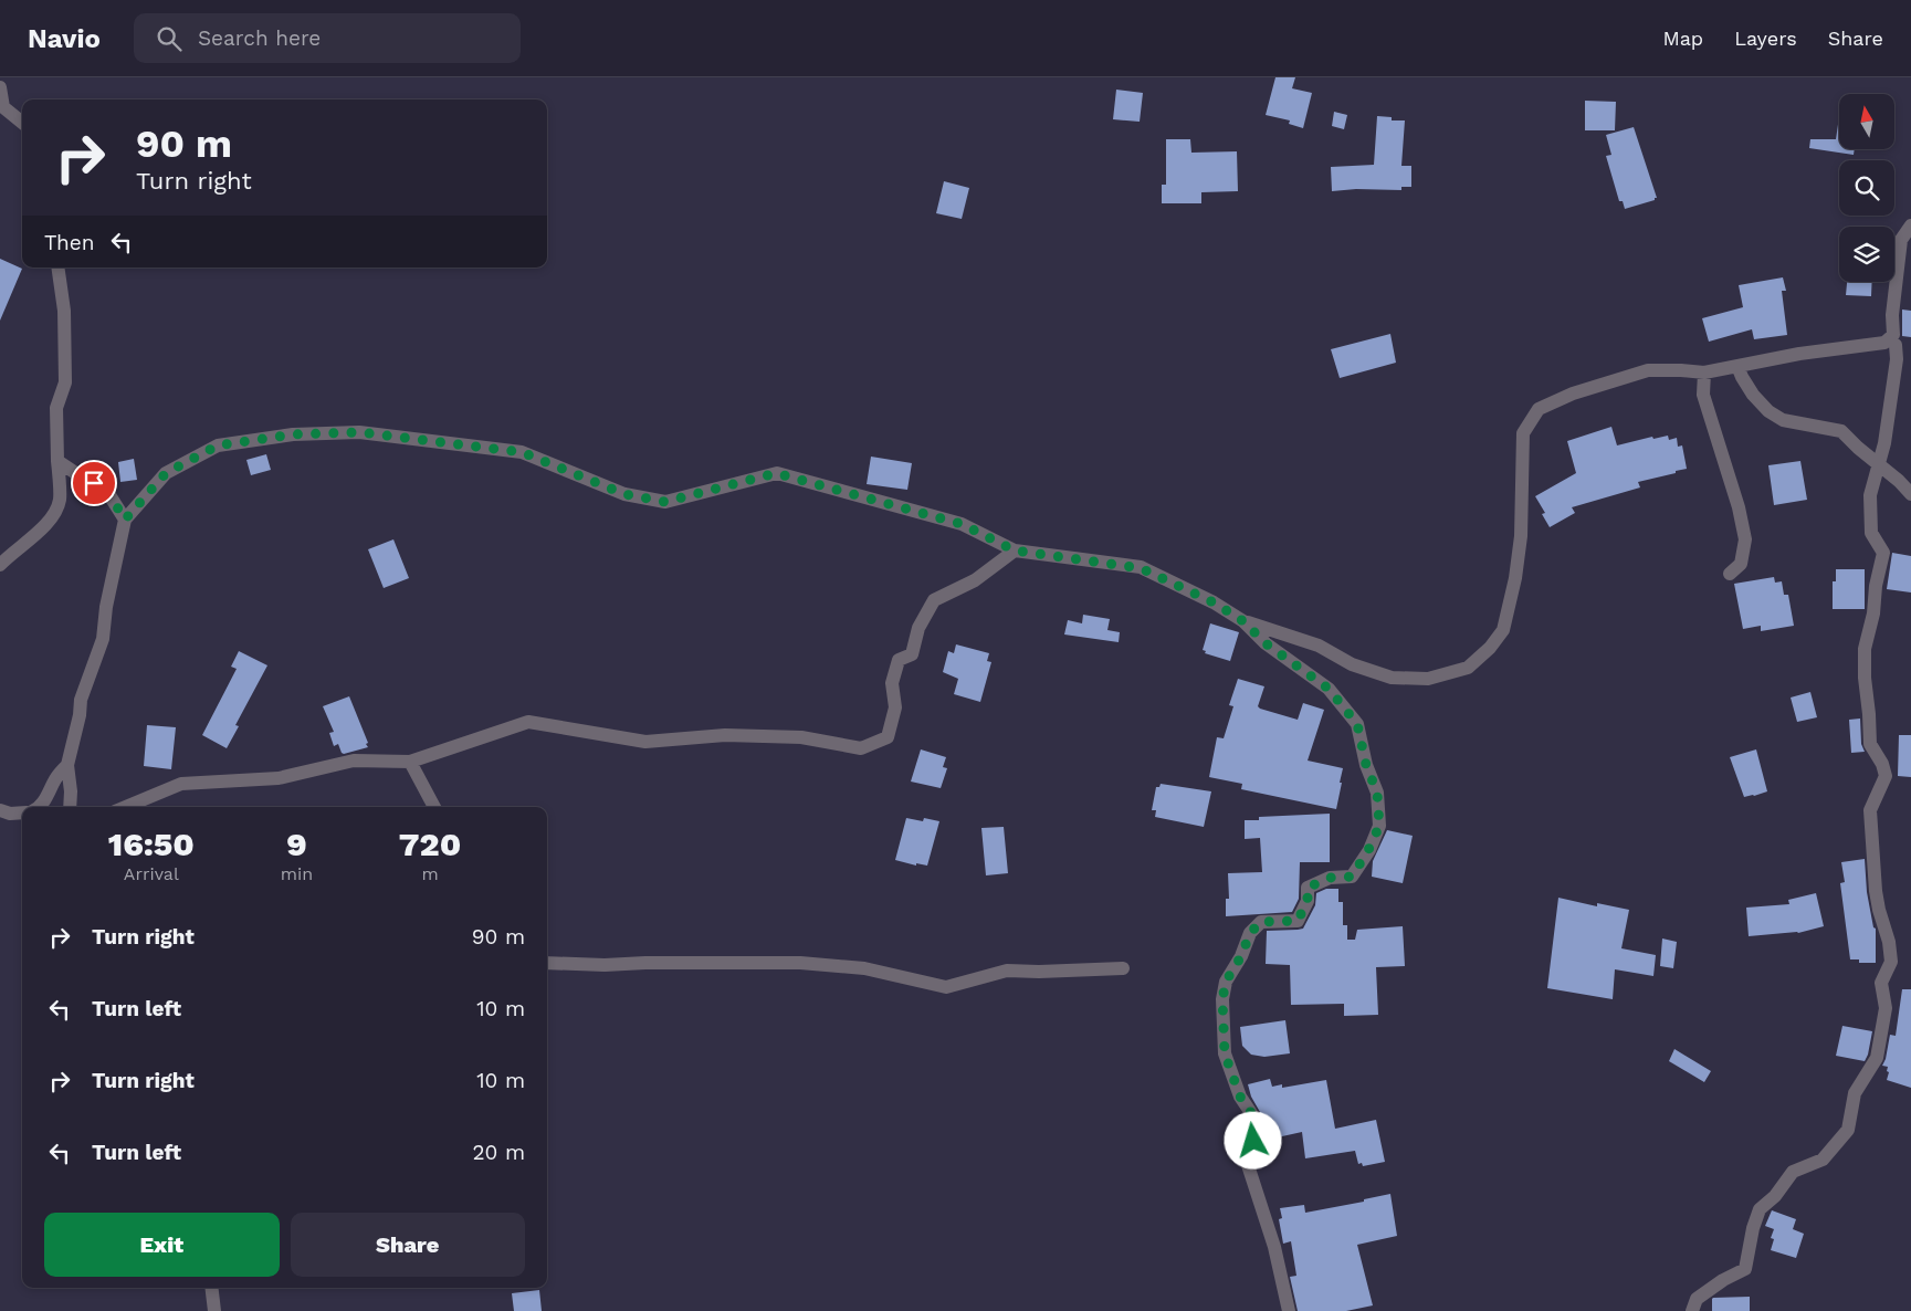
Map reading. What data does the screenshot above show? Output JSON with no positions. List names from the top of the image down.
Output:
{
  "north": "top",
  "page": {
    "header": "Navio",
    "search": "Search here",
    "nav": ["Map", "Layers", "Share"],
    "turn": ["90 m", "Turn right"],
    "then": "Then",
    "eta": [
      "16:50",
      "Arrival",
      "9",
      "min",
      "720",
      "m"
    ],
    "list": [
      {
        "name": "Turn right",
        "value": "90 m"
      },
      {
        "name": "Turn left",
        "value": "10 m"
      },
      {
        "name": "Turn right",
        "value": "10 m"
      },
      {
        "name": "Turn left",
        "value": "20 m"
      }
    ],
    "buttons": ["Exit", "Share"]
  }
}
